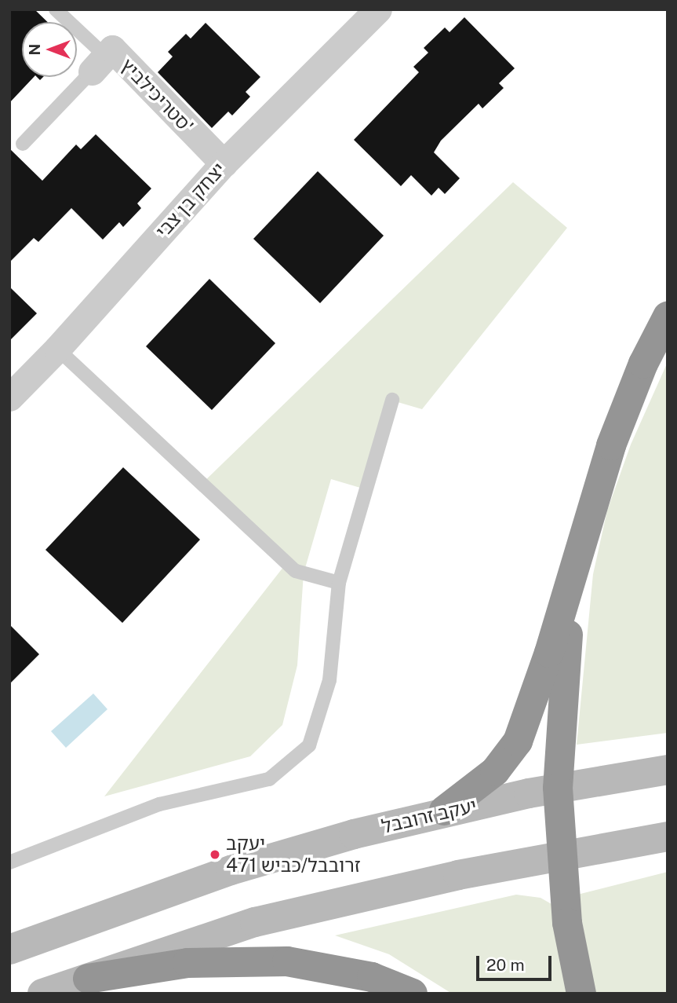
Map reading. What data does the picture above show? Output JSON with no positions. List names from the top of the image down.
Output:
{
  "streets": {
    "main road": ["יעקב זרובבל"],
    "street": ["סטריכילביץ'", "יצחק בן צבי"]
  },
  "crossings": [
    ["סטריכילביץ'", "יצחק בן צבי"]
  ],
  "places": ["יעקב זרובבל/כביש 471"],
  "scale_bar": "20 m",
  "north": "left"
}
